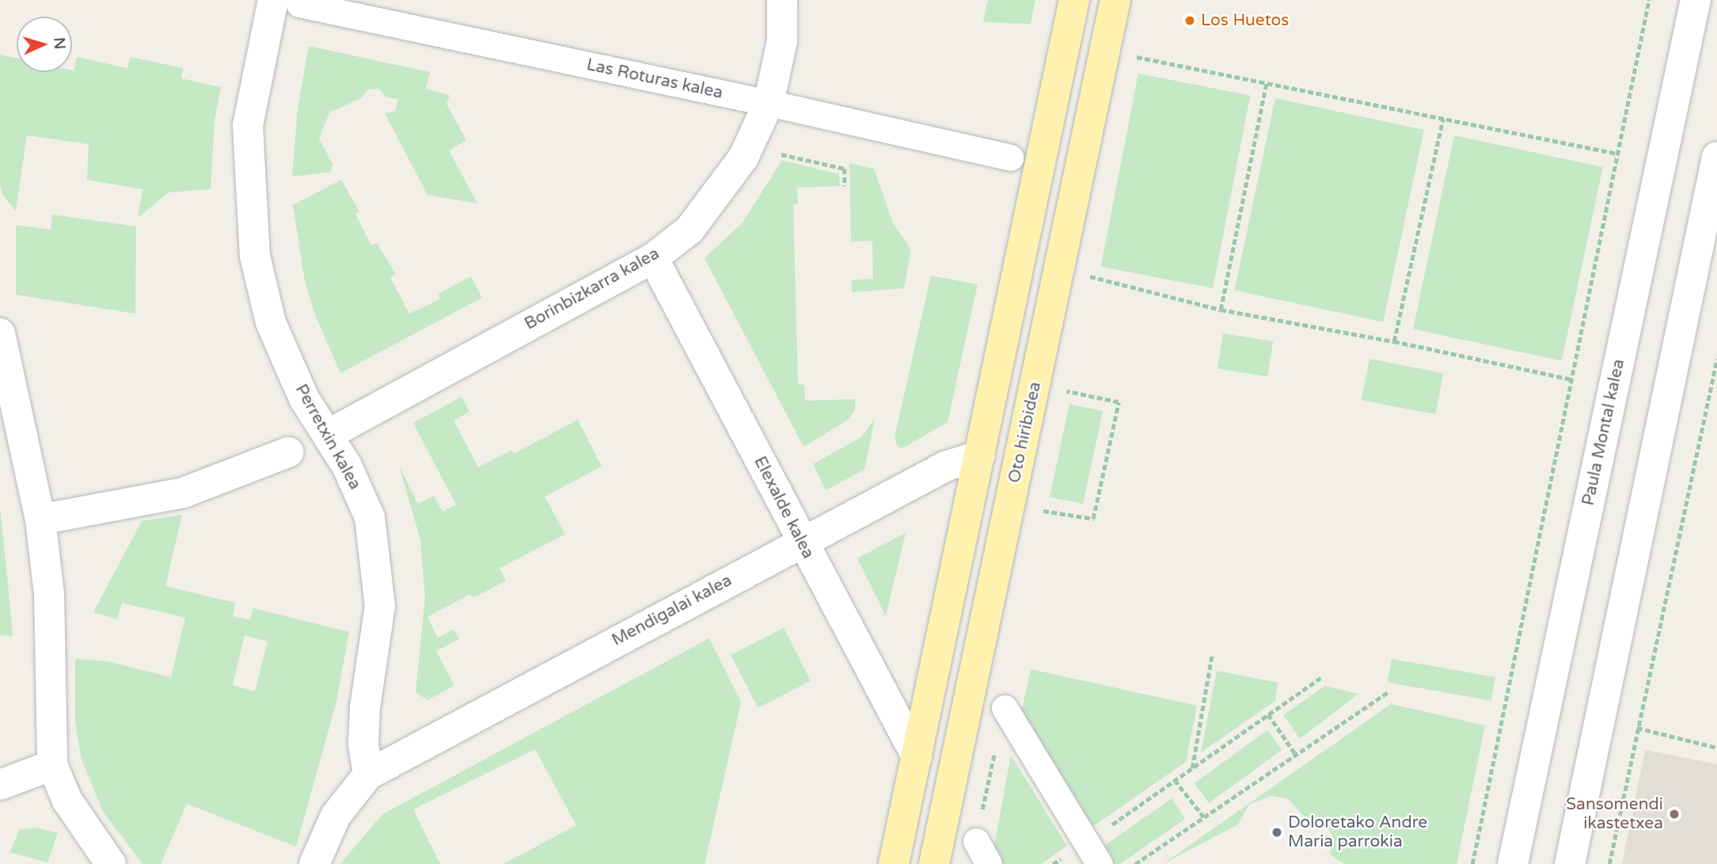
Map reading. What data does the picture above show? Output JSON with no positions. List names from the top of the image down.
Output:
{
  "streets": {
    "main road": ["Oto hiribidea"],
    "street": [
      "Las Roturas kalea",
      "Borinbizkarra kalea",
      "Paula Montal kalea",
      "Perretxin kalea",
      "Elexalde kalea",
      "Mendigalai kalea"
    ]
  },
  "crossings": [
    ["Las Roturas kalea", "Borinbizkarra kalea"],
    ["Las Roturas kalea", "Perretxin kalea"],
    ["Borinbizkarra kalea", "Perretxin kalea"],
    ["Borinbizkarra kalea", "Elexalde kalea"],
    ["Perretxin kalea", "Mendigalai kalea"],
    ["Elexalde kalea", "Mendigalai kalea"]
  ],
  "places": ["Los Huetos", "Sansomendi ikastetxea", "Doloretako Andre Maria parrokia"],
  "north": "right"
}
